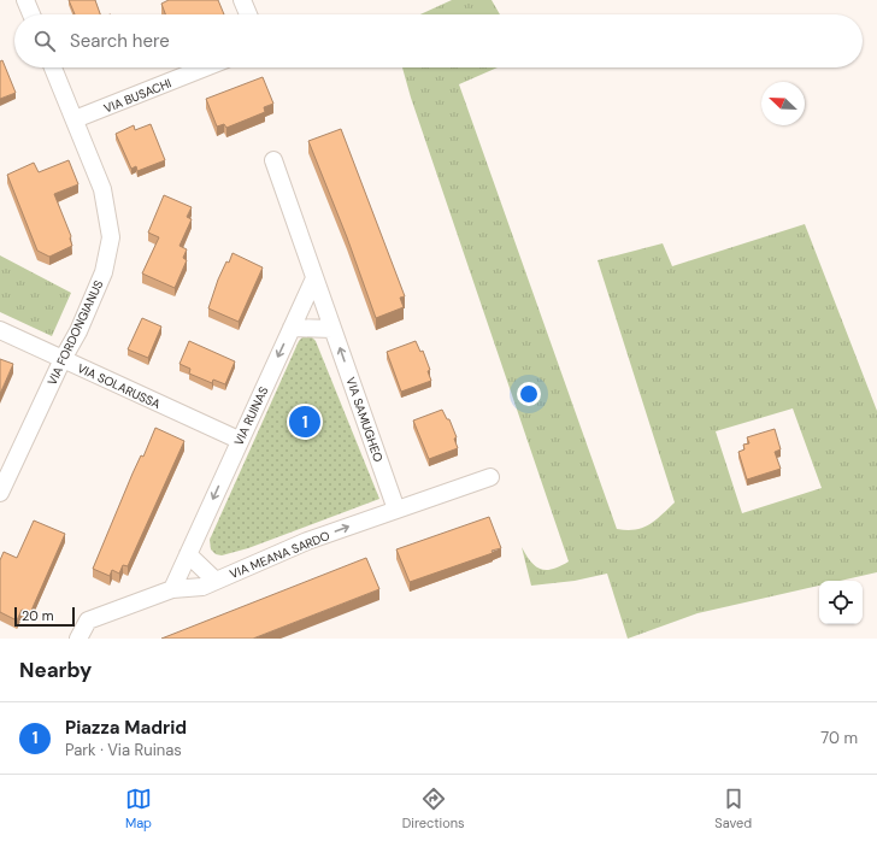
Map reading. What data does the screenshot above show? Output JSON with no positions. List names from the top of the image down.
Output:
{
  "streets": {
    "street": [
      "VIA BUSACHI",
      "VIA FORDONGIANUS",
      "VIA SOLARUSSA",
      "VIA RUINAS",
      "VIA SAMUGHEO",
      "VIA MEANA SARDO"
    ]
  },
  "crossings": [
    ["VIA BUSACHI", "VIA FORDONGIANUS"],
    ["VIA FORDONGIANUS", "VIA SOLARUSSA"],
    ["VIA SOLARUSSA", "VIA RUINAS"],
    ["VIA RUINAS", "VIA SAMUGHEO"],
    ["VIA RUINAS", "VIA MEANA SARDO"],
    ["VIA SAMUGHEO", "VIA MEANA SARDO"]
  ],
  "one_way": ["VIA RUINAS", "VIA SAMUGHEO", "VIA MEANA SARDO"],
  "scale_bar": "20 m",
  "north": "top left",
  "page": {
    "search": "Search here",
    "pins": "1",
    "scale": "20 m",
    "heading": "Nearby",
    "list": [
      {
        "mark": "1",
        "name": "Piazza Madrid",
        "note": "Park · Via Ruinas",
        "value": "70 m"
      }
    ],
    "nav": ["Map", "Directions", "Saved"]
  }
}
